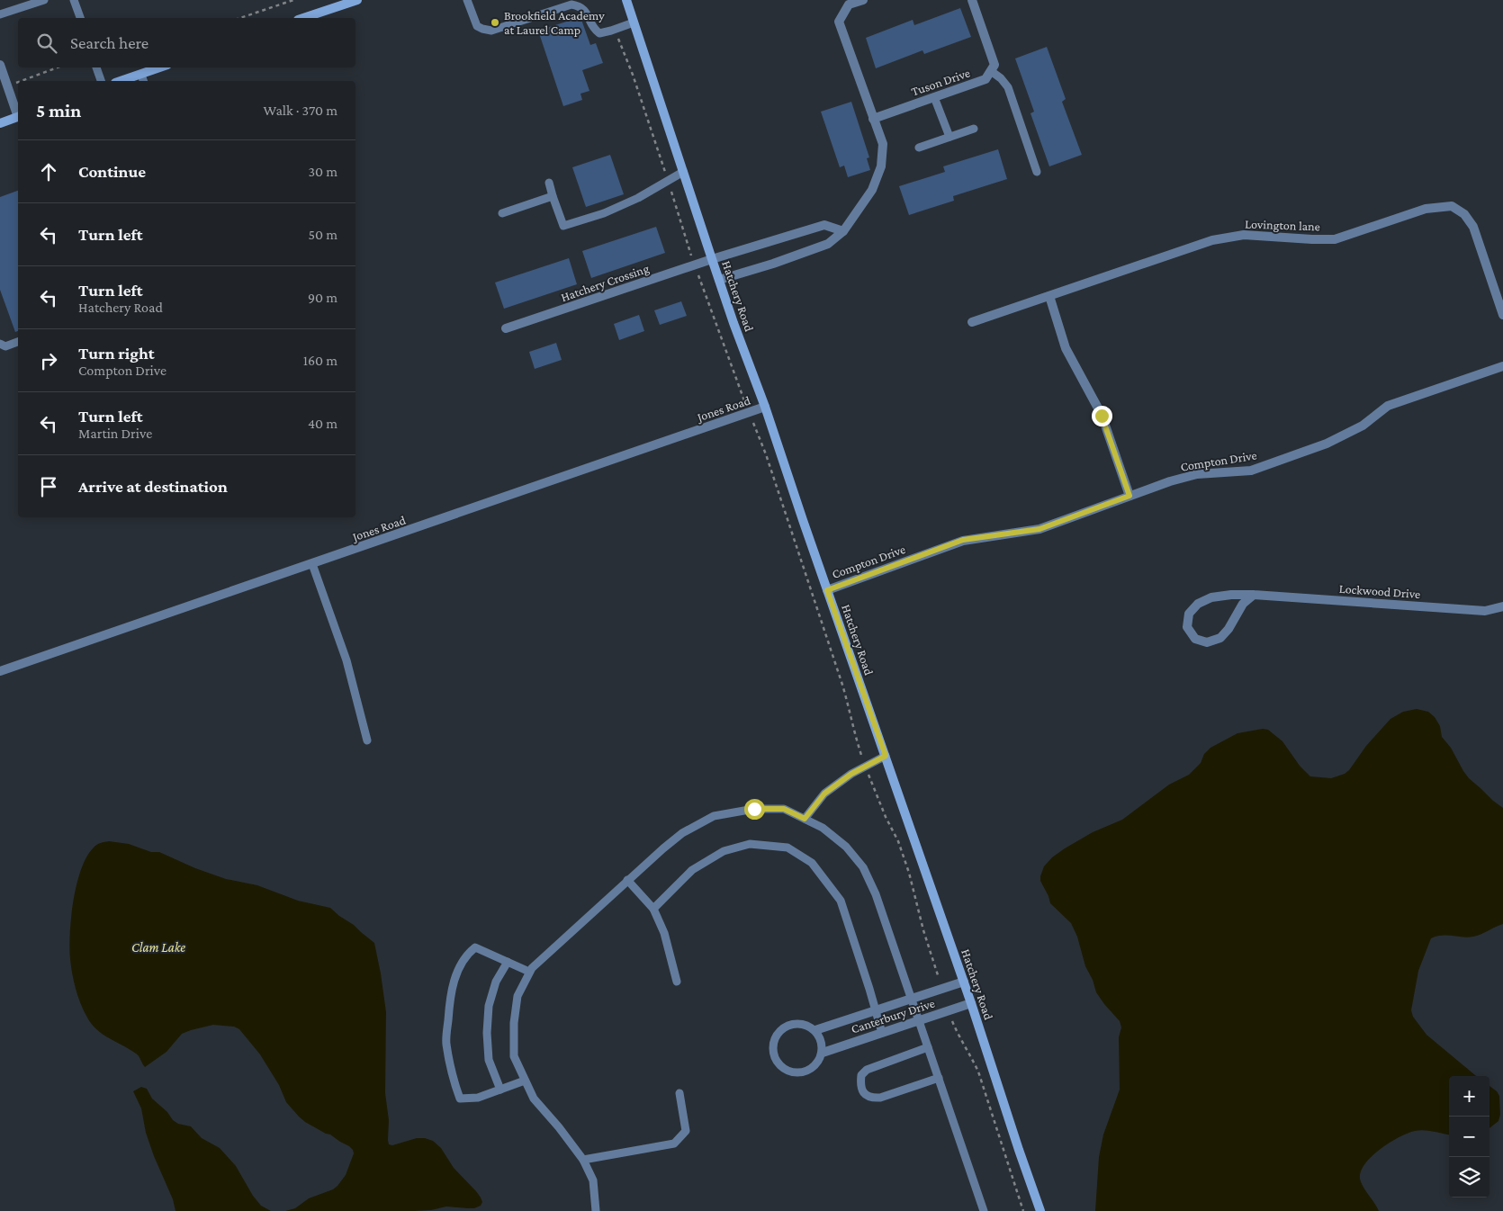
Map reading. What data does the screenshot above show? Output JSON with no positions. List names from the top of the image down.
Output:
{
  "streets": {
    "street": [
      "Tuson Drive",
      "Lovington lane",
      "Hatchery Crossing",
      "Hatchery Road",
      "Jones Road",
      "Compton Drive",
      "Lockwood Drive",
      "Canterbury Drive"
    ]
  },
  "crossings": [
    ["Hatchery Crossing", "Hatchery Road"],
    ["Hatchery Road", "Jones Road"],
    ["Hatchery Road", "Compton Drive"],
    ["Hatchery Road", "Canterbury Drive"]
  ],
  "water": ["Clam Lake"],
  "places": ["Brookfield Academy at Laurel Camp"],
  "page": {
    "search": "Search here",
    "heading": ["5 min", "Walk · 370 m"],
    "list": [
      ["Continue", "30 m"],
      ["Turn left", "50 m"],
      ["Turn left", "Hatchery Road", "90 m"],
      ["Turn right", "Compton Drive", "160 m"],
      ["Turn left", "Martin Drive", "40 m"],
      "Arrive at destination"
    ],
    "map_buttons": ["+", "−"]
  }
}
